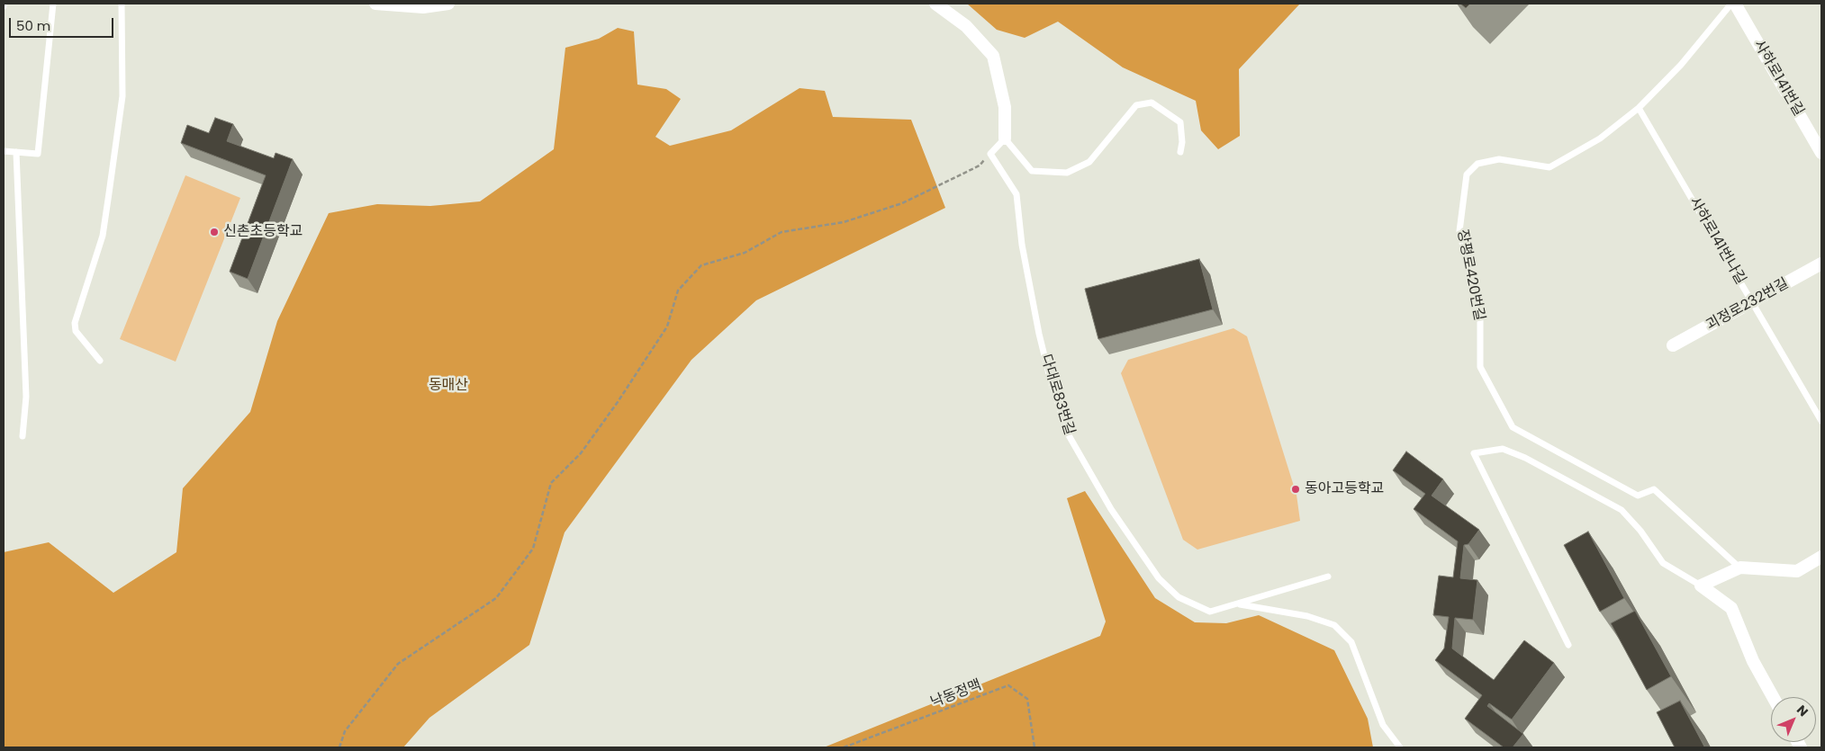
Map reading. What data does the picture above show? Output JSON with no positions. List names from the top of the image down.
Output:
{
  "streets": {
    "street": ["사하로141번길", "괴정로232번길"],
    "lane": ["사하로141번나길", "장평로420번길", "다대로83번길"],
    "path": ["낙동정맥"]
  },
  "crossings": [
    ["사하로141번길", "장평로420번길"],
    ["사하로141번나길", "장평로420번길"],
    ["사하로141번나길", "괴정로232번길"]
  ],
  "parks": ["동매산"],
  "places": ["신촌초등학교", "동아고등학교"],
  "scale_bar": "50 m",
  "north": "top right"
}
